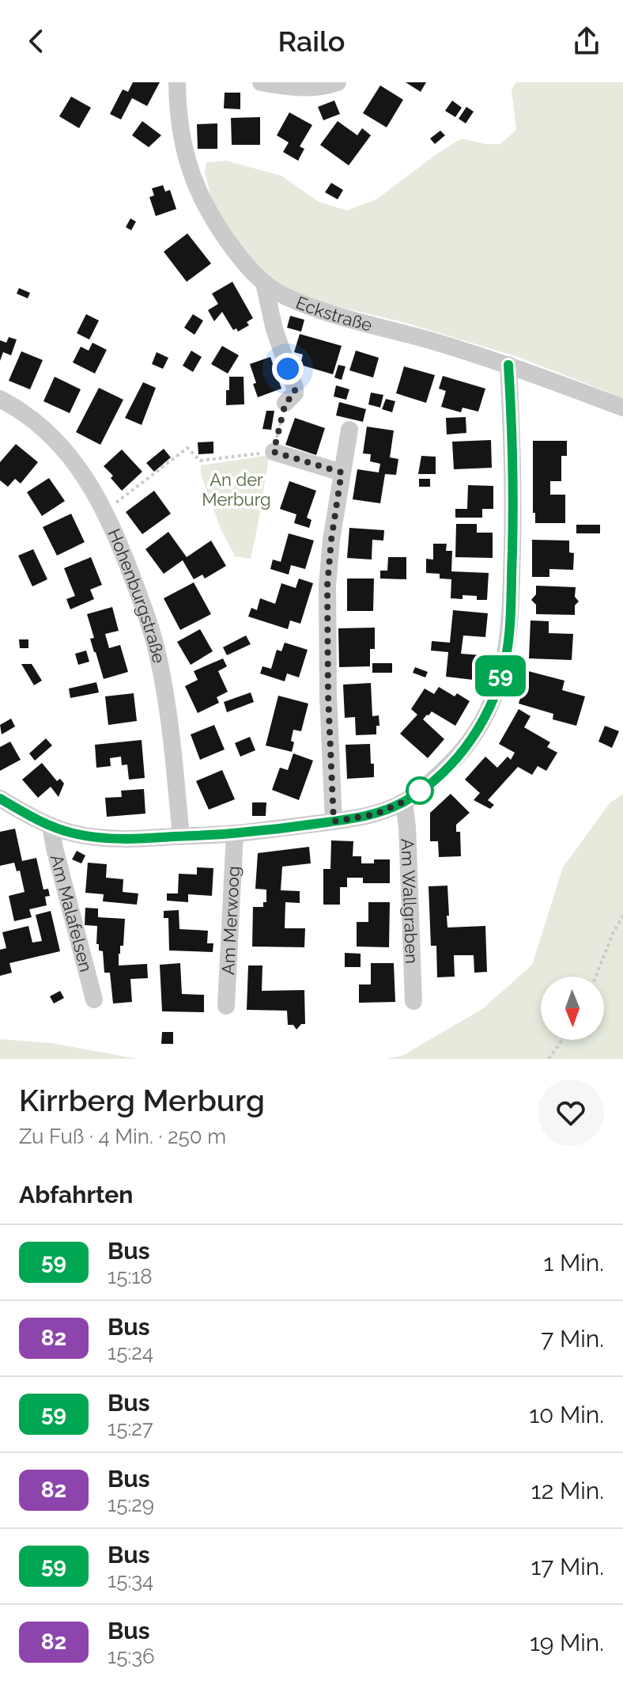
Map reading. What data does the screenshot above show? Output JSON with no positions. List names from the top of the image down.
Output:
{
  "streets": {
    "street": [
      "Eckstraße",
      "Hohenburgstraße",
      "Am Wallgraben",
      "Am Malafelsen",
      "Am Merwoog"
    ]
  },
  "parks": ["An der Merburg"],
  "lines": ["bus line 59"],
  "north": "bottom",
  "page": {
    "header": "Railo",
    "on_map": "59",
    "heading": [
      ["Kirrberg Merburg", "Zu Fuß · 4 Min. · 250 m"],
      "Abfahrten"
    ],
    "list": [
      {
        "mark": "59",
        "name": "Bus",
        "note": "15:18",
        "value": "1 Min."
      },
      {
        "mark": "82",
        "name": "Bus",
        "note": "15:24",
        "value": "7 Min."
      },
      {
        "mark": "59",
        "name": "Bus",
        "note": "15:27",
        "value": "10 Min."
      },
      {
        "mark": "82",
        "name": "Bus",
        "note": "15:29",
        "value": "12 Min."
      },
      {
        "mark": "59",
        "name": "Bus",
        "note": "15:34",
        "value": "17 Min."
      },
      {
        "mark": "82",
        "name": "Bus",
        "note": "15:36",
        "value": "19 Min."
      }
    ]
  }
}
